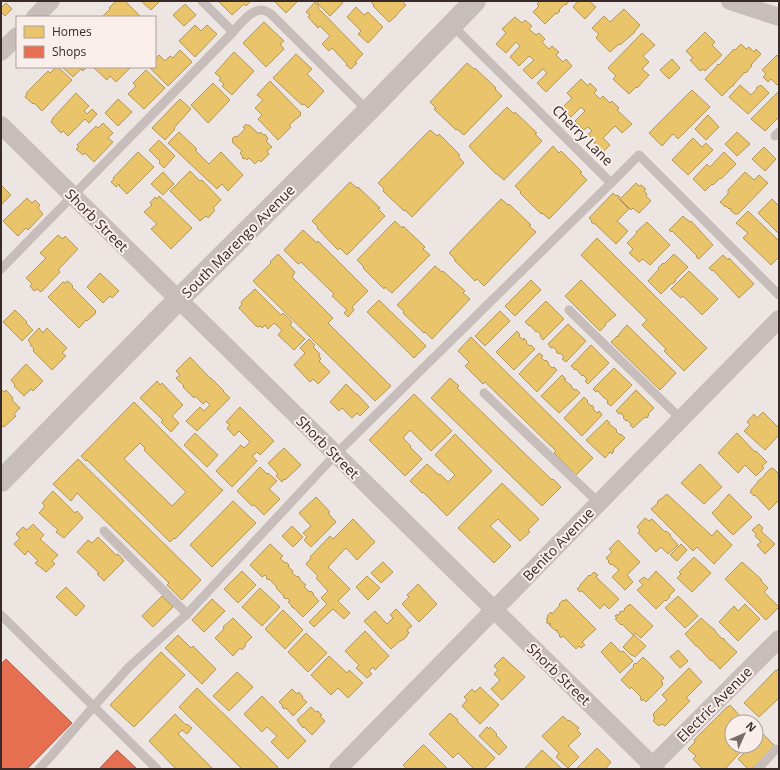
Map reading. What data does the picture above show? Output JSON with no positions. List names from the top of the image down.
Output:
{
  "streets": {
    "street": [
      "Shorb Street",
      "South Marengo Avenue",
      "Benito Avenue",
      "Electric Avenue"
    ],
    "lane": ["Cherry Lane"]
  },
  "crossings": [
    ["Cherry Lane", "South Marengo Avenue"],
    ["Shorb Street", "South Marengo Avenue"],
    ["Shorb Street", "Benito Avenue"],
    ["Shorb Street", "Electric Avenue"]
  ],
  "legend": ["Homes", "Shops"],
  "north": "top right"
}
